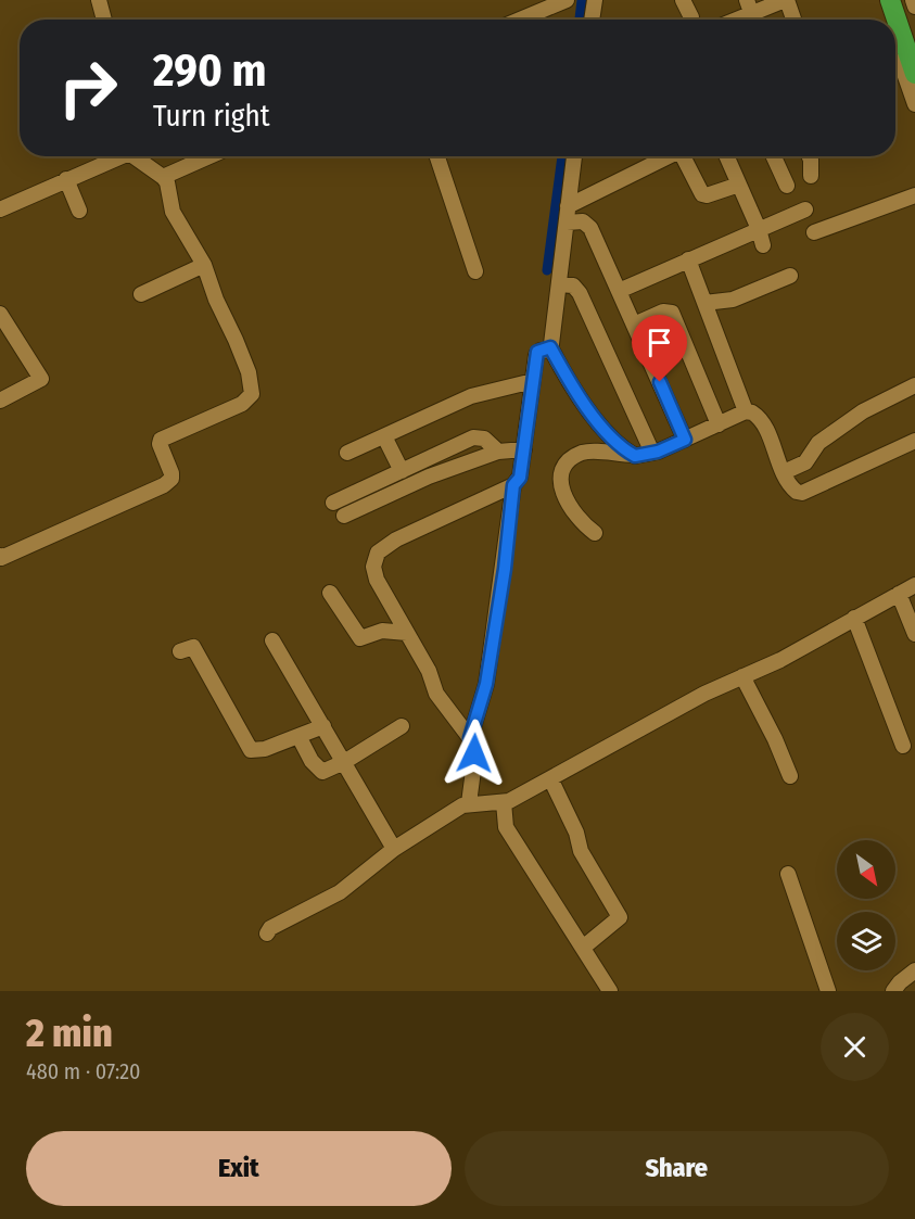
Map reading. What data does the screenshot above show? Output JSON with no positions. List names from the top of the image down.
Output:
{
  "north": "bottom right",
  "page": {
    "turn": ["290 m", "Turn right"],
    "heading": ["2 min", "480 m · 07:20"],
    "buttons": ["Exit", "Share"]
  }
}
